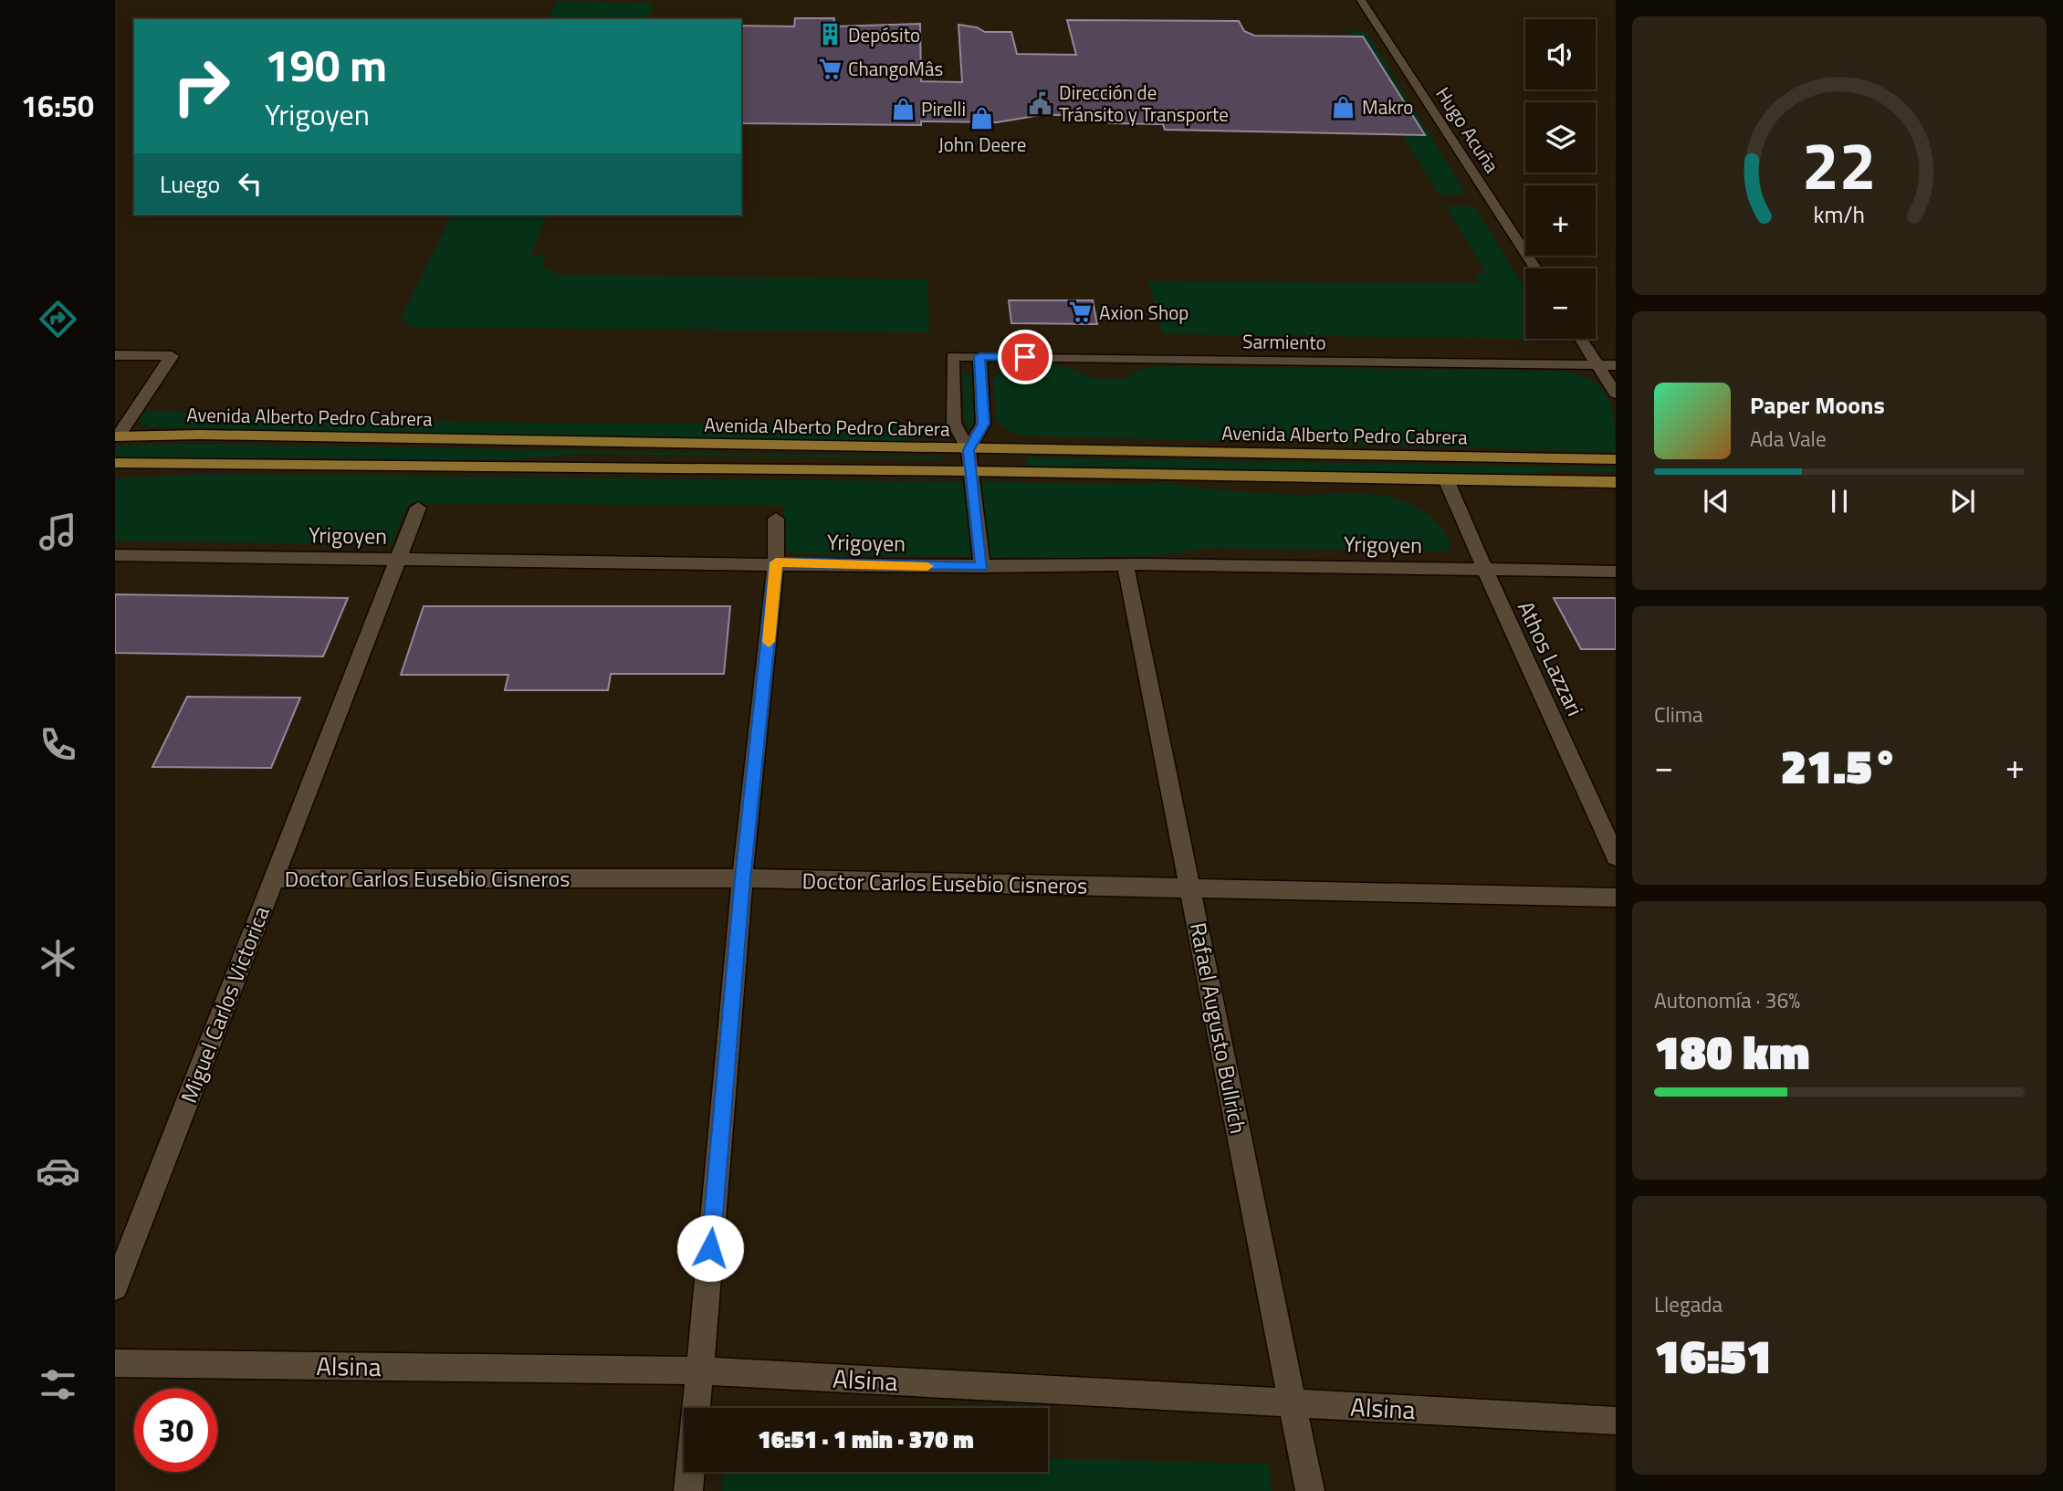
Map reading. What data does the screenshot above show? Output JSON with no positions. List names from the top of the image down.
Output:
{
  "streets": {
    "main road": ["Avenida Alberto Pedro Cabrera"],
    "street": [
      "Hugo Acuña",
      "Sarmiento",
      "Yrigoyen",
      "Athos Lazzari",
      "Doctor Carlos Eusebio Cisneros",
      "Miguel Carlos Victorica",
      "Rafael Augusto Bullrich",
      "Alsina"
    ]
  },
  "crossings": [
    ["Sarmiento", "Avenida Alberto Pedro Cabrera"],
    ["Avenida Alberto Pedro Cabrera", "Athos Lazzari"],
    ["Yrigoyen", "Athos Lazzari"],
    ["Yrigoyen", "Miguel Carlos Victorica"],
    ["Yrigoyen", "Rafael Augusto Bullrich"],
    ["Doctor Carlos Eusebio Cisneros", "Miguel Carlos Victorica"],
    ["Doctor Carlos Eusebio Cisneros", "Rafael Augusto Bullrich"],
    ["Rafael Augusto Bullrich", "Alsina"]
  ],
  "places": {
    "building": ["Depósito"],
    "supermarket": ["ChangoMâs", "Axion Shop"],
    "public building": ["Dirección de Tránsito y Transporte"],
    "shop": ["Makro", "Pirelli", "John Deere"]
  },
  "page": {
    "tabs": "16:50",
    "map_buttons": ["+", "−"],
    "turn": ["190 m", "Yrigoyen"],
    "then": "Luego",
    "song": ["Paper Moons", "Ada Vale"],
    "tile": [
      "Clima",
      ["Autonomía · 36%", "180 km"],
      ["Llegada", "16:51"]
    ],
    "heat": ["−", "21.5°", "+"],
    "limit": "30",
    "trip": "16:51 · 1 min · 370 m",
    "gauge": ["22", "km/h"]
  }
}
